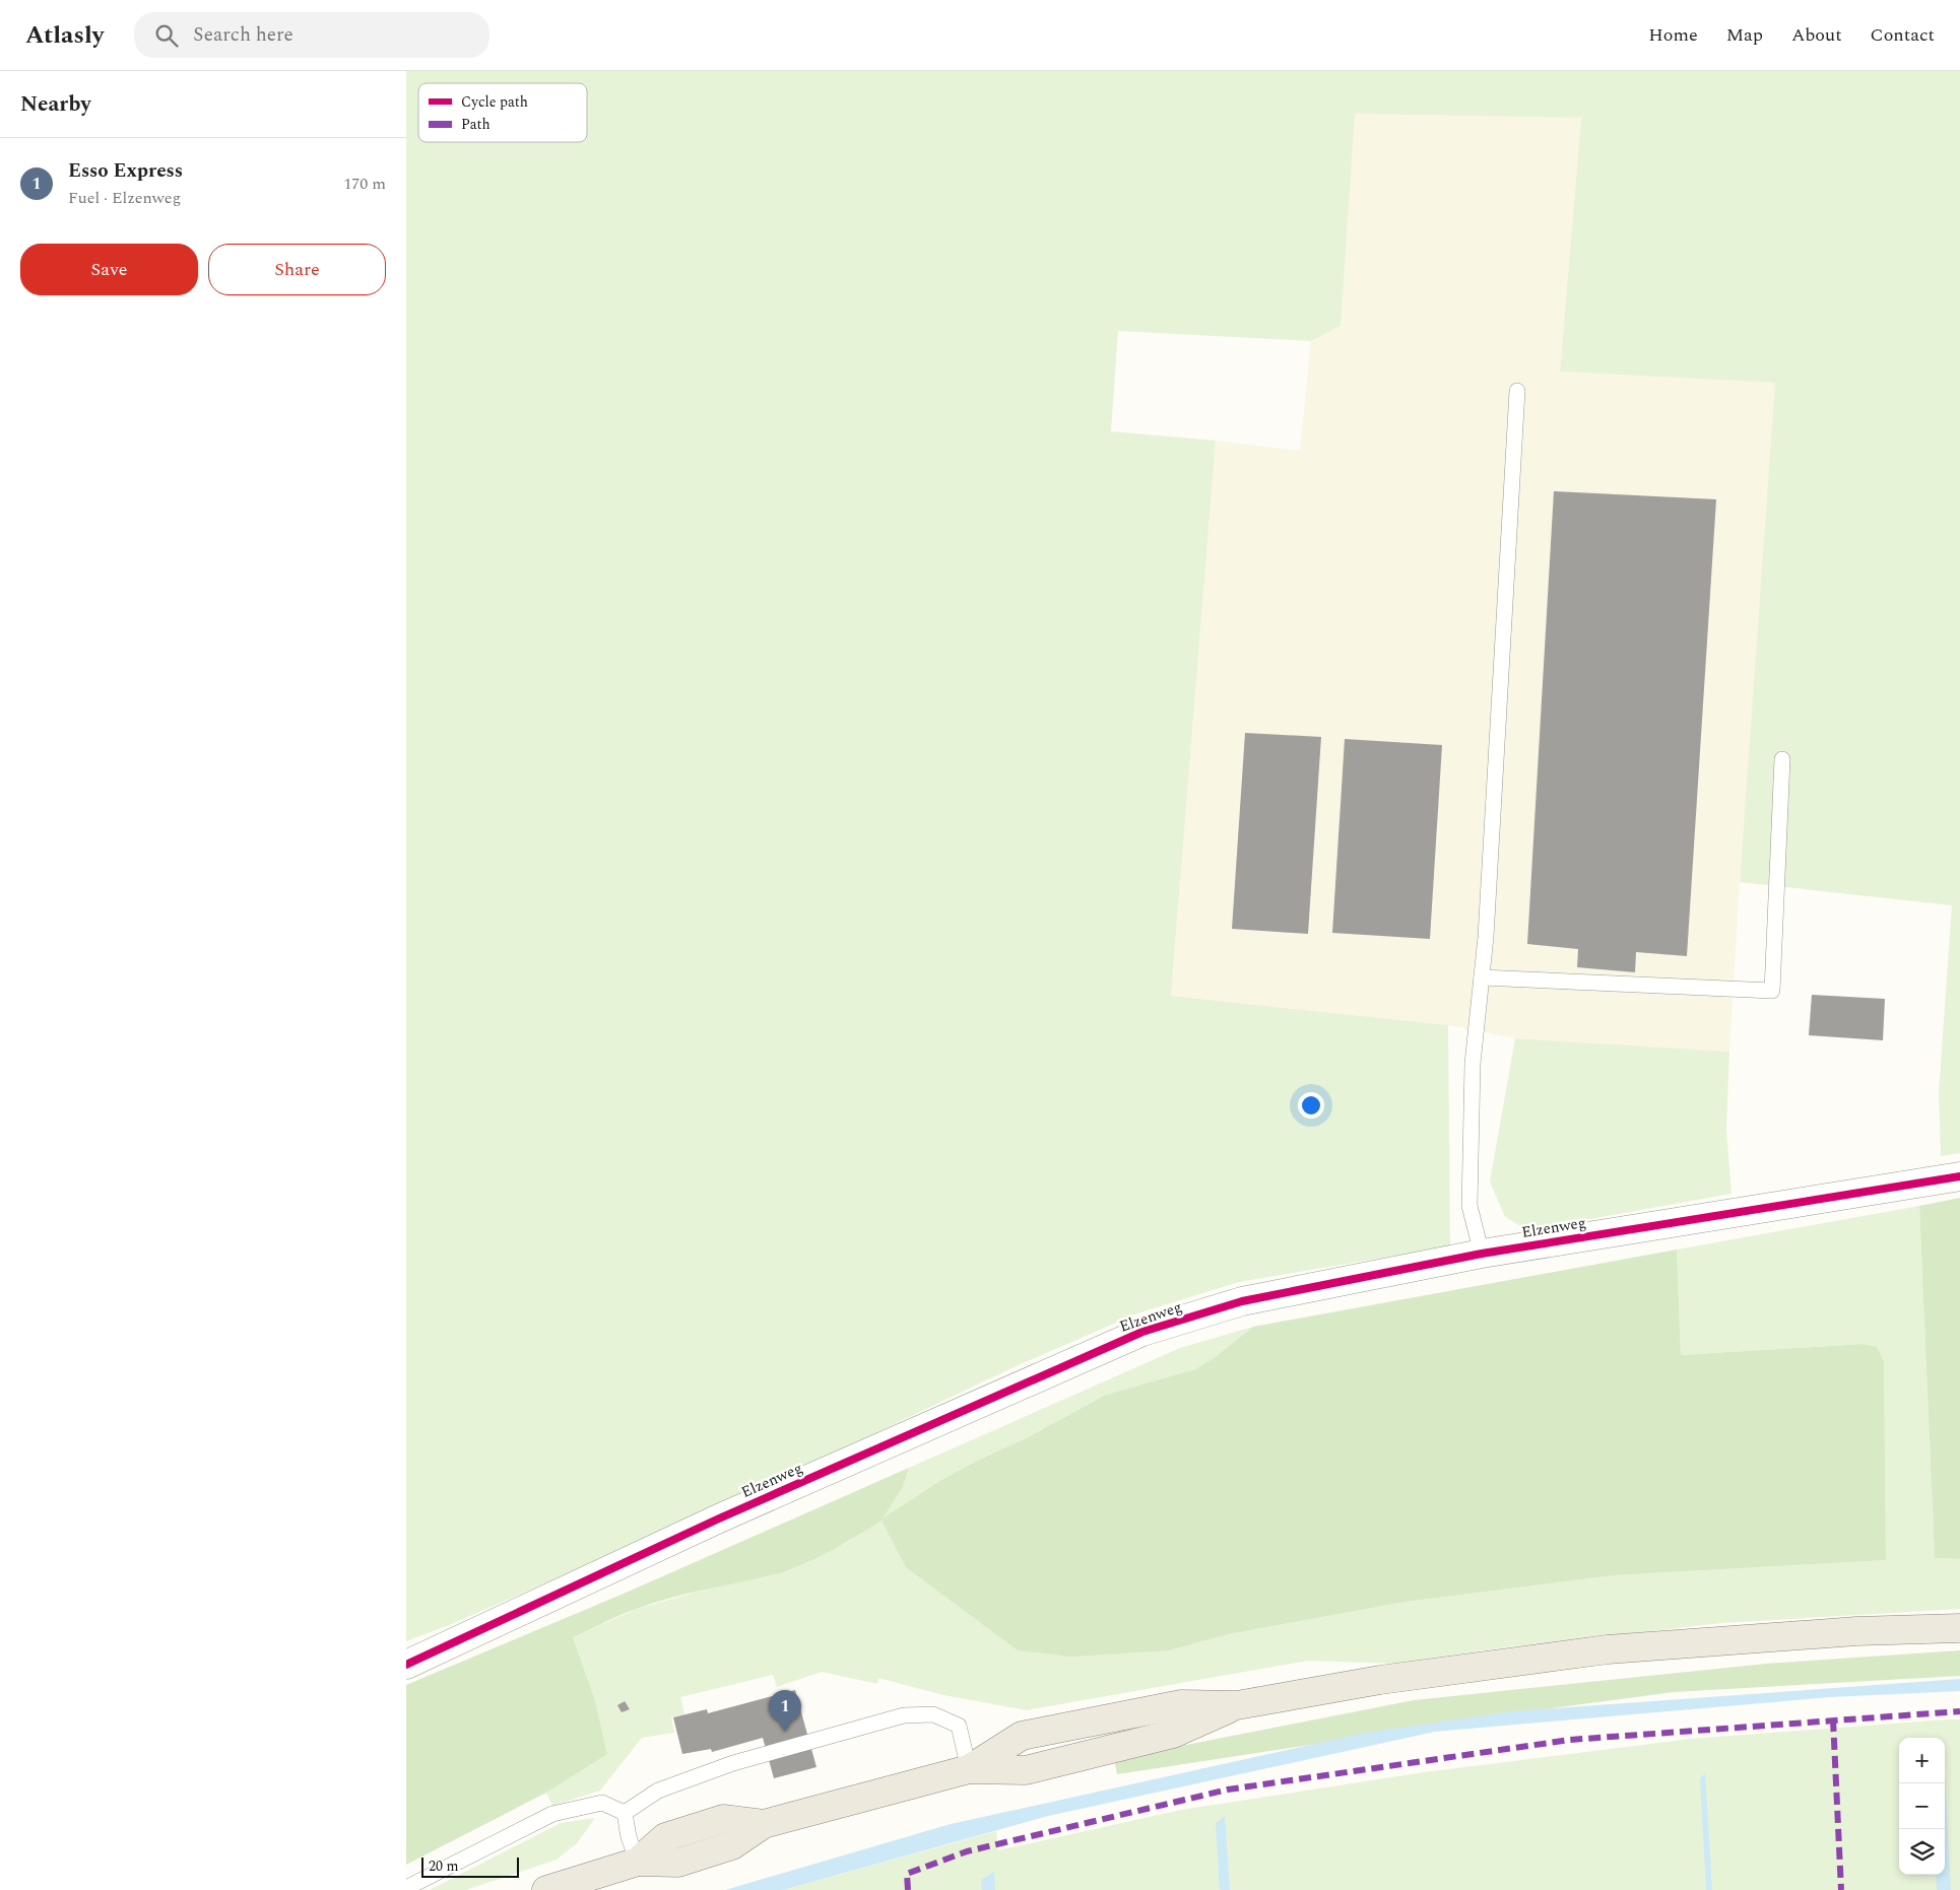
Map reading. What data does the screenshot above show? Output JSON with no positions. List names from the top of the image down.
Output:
{
  "streets": {
    "street": ["Elzenweg"]
  },
  "legend": ["Cycle path", "Path"],
  "scale_bar": "20 m",
  "page": {
    "header": "Atlasly",
    "search": "Search here",
    "nav": [
      "Home",
      "Map",
      "About",
      "Contact"
    ],
    "heading": "Nearby",
    "list": [
      {
        "mark": "1",
        "name": "Esso Express",
        "note": "Fuel · Elzenweg",
        "value": "170 m"
      }
    ],
    "buttons": ["Save", "Share"],
    "pins": "1",
    "map_buttons": ["+", "−"],
    "scale": "20 m"
  }
}
